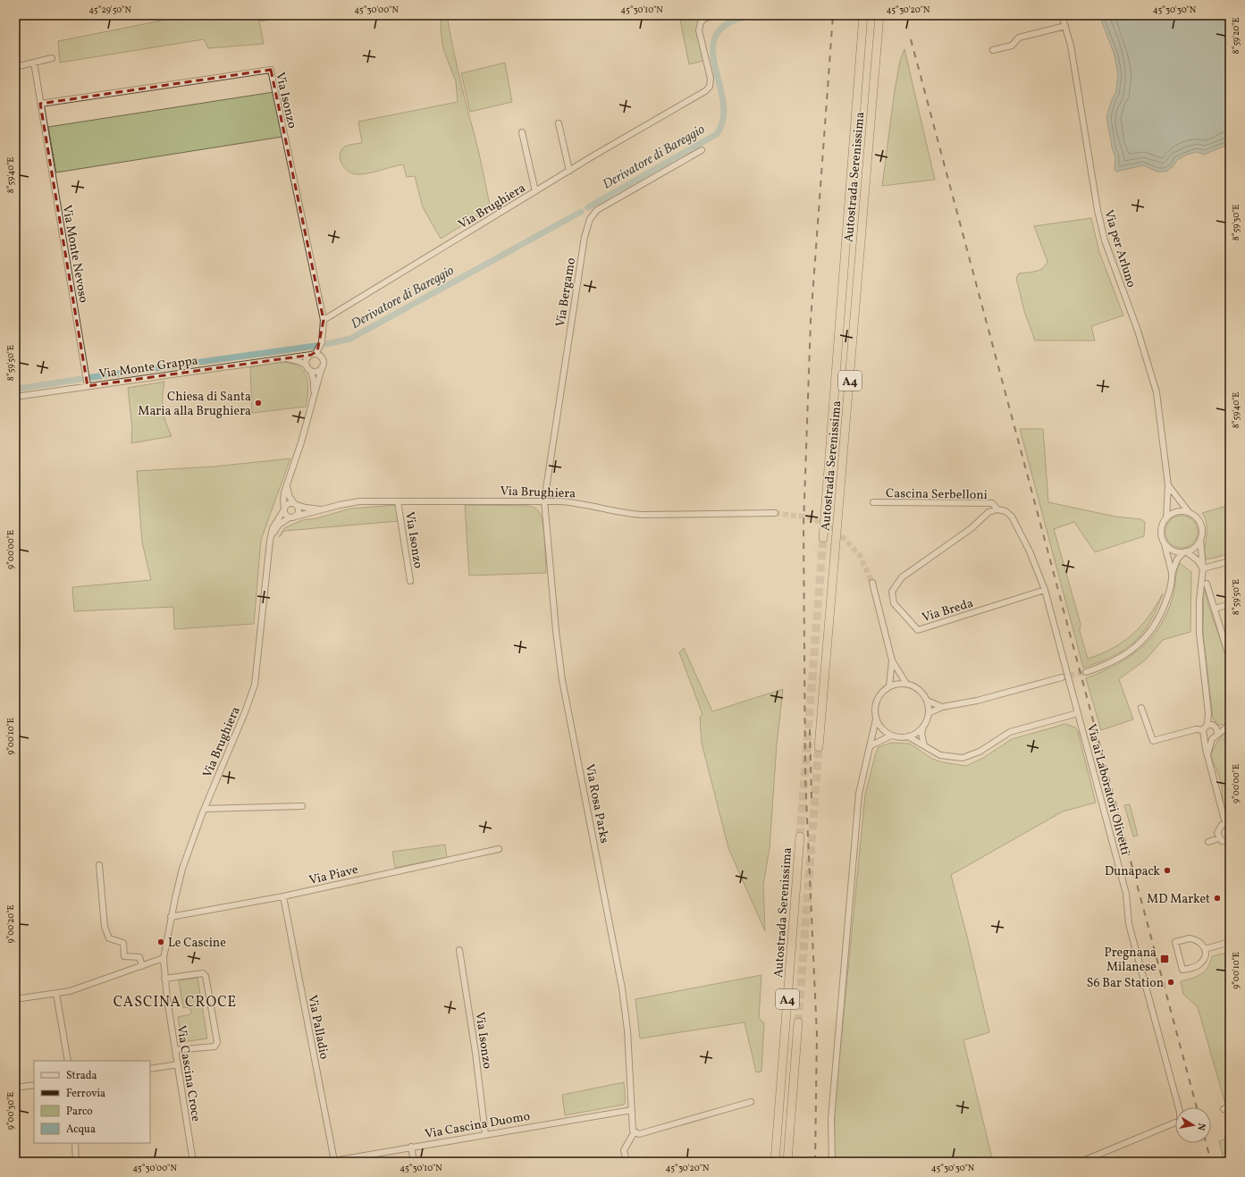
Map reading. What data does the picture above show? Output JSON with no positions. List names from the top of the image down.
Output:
{
  "streets": {
    "highway": ["Autostrada Serenissima", "A4"],
    "street": [
      "Via Isonzo",
      "Via Brughiera",
      "Via per Arluno",
      "Via Monte Nevoso",
      "Via Bergamo",
      "Via Monte Grappa",
      "Cascina Serbelloni",
      "Via Breda",
      "Via ai Laboratori Olivetti",
      "Via Rosa Parks",
      "Via Piave",
      "Via Palladio",
      "Via Cascina Croce",
      "Via Cascina Duomo"
    ]
  },
  "crossings": [
    ["Via Isonzo", "Via Brughiera"],
    ["Via Isonzo", "Via Monte Nevoso"],
    ["Via Isonzo", "Via Cascina Duomo"],
    ["Via Brughiera", "Via Bergamo"],
    ["Via Brughiera", "Via Rosa Parks"],
    ["Via Brughiera", "Via Piave"],
    ["Via Brughiera", "Via Cascina Croce"],
    ["Via Monte Nevoso", "Via Monte Grappa"],
    ["Via Bergamo", "Via Rosa Parks"],
    ["Cascina Serbelloni", "Via Breda"],
    ["Cascina Serbelloni", "Via ai Laboratori Olivetti"],
    ["Via Breda", "Via ai Laboratori Olivetti"],
    ["Via Rosa Parks", "Via Cascina Duomo"],
    ["Via Piave", "Via Palladio"],
    ["Via Palladio", "Via Cascina Duomo"]
  ],
  "districts": ["CASCINA CROCE"],
  "water": ["Derivatore di Bareggio"],
  "places": {
    "other": [
      "Chiesa di Santa Maria alla Brughiera",
      "Dunapack",
      "MD Market",
      "Le Cascine",
      "S6 Bar Station"
    ],
    "transit": ["Pregnana Milanese"]
  },
  "legend": [
    "Strada",
    "Ferrovia",
    "Parco",
    "Acqua"
  ],
  "north": "right",
  "coordinates": [
    "45°29'50\"N",
    "45°30'00\"N",
    "45°30'10\"N",
    "45°30'20\"N",
    "45°30'30\"N",
    "8°59'20\"E",
    "8°59'40\"E",
    "8°59'30\"E",
    "8°59'50\"E",
    "9°00'00\"E",
    "9°00'10\"E",
    "9°00'20\"E",
    "9°00'30\"E"
  ]
}
